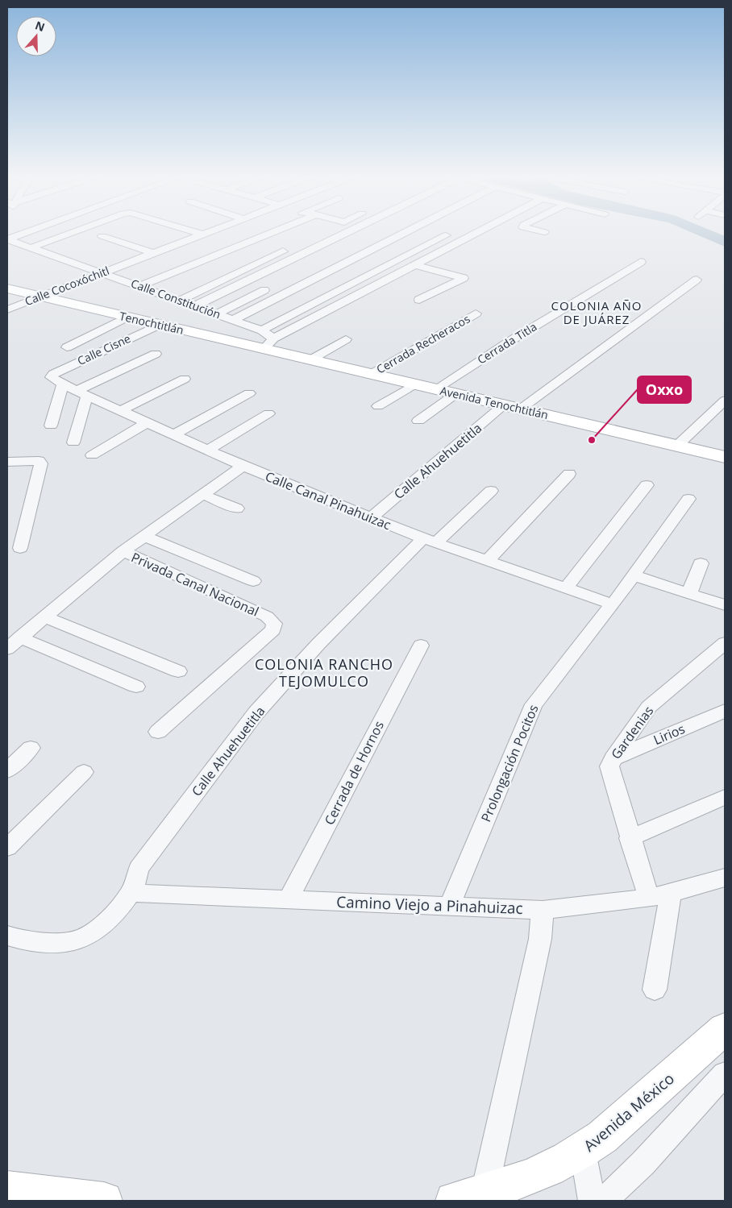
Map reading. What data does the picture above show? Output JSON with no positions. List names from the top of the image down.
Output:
{
  "streets": {
    "main road": ["Tenochtitlán", "Avenida Tenochtitlán", "Avenida México"],
    "street": [
      "Calle Cocoxóchitl",
      "Calle Constitución",
      "Cerrada Titla",
      "Cerrada Recheracos",
      "Calle Cisne",
      "Calle Ahuehuetitla",
      "Calle Canal Pinahuizac",
      "Privada Canal Nacional",
      "Gardenias",
      "Lirios",
      "Prolongación Pocitos",
      "Cerrada de Hornos",
      "Camino Viejo a Pinahuizac"
    ]
  },
  "crossings": [
    ["Calle Cocoxóchitl", "Calle Constitución"],
    ["Calle Cocoxóchitl", "Tenochtitlán"],
    ["Calle Constitución", "Tenochtitlán"],
    ["Calle Constitución", "Avenida Tenochtitlán"],
    ["Tenochtitlán", "Calle Cisne"],
    ["Tenochtitlán", "Avenida Tenochtitlán"],
    ["Cerrada Titla", "Avenida Tenochtitlán"],
    ["Cerrada Recheracos", "Avenida Tenochtitlán"],
    ["Calle Cisne", "Calle Canal Pinahuizac"],
    ["Avenida Tenochtitlán", "Calle Ahuehuetitla"],
    ["Calle Ahuehuetitla", "Calle Canal Pinahuizac"],
    ["Calle Ahuehuetitla", "Camino Viejo a Pinahuizac"],
    ["Calle Canal Pinahuizac", "Prolongación Pocitos"],
    ["Gardenias", "Lirios"],
    ["Gardenias", "Camino Viejo a Pinahuizac"],
    ["Prolongación Pocitos", "Camino Viejo a Pinahuizac"],
    ["Cerrada de Hornos", "Camino Viejo a Pinahuizac"]
  ],
  "districts": ["COLONIA AÑO DE JUÁREZ", "COLONIA RANCHO TEJOMULCO"],
  "places": ["Oxxo"],
  "north": "top"
}
